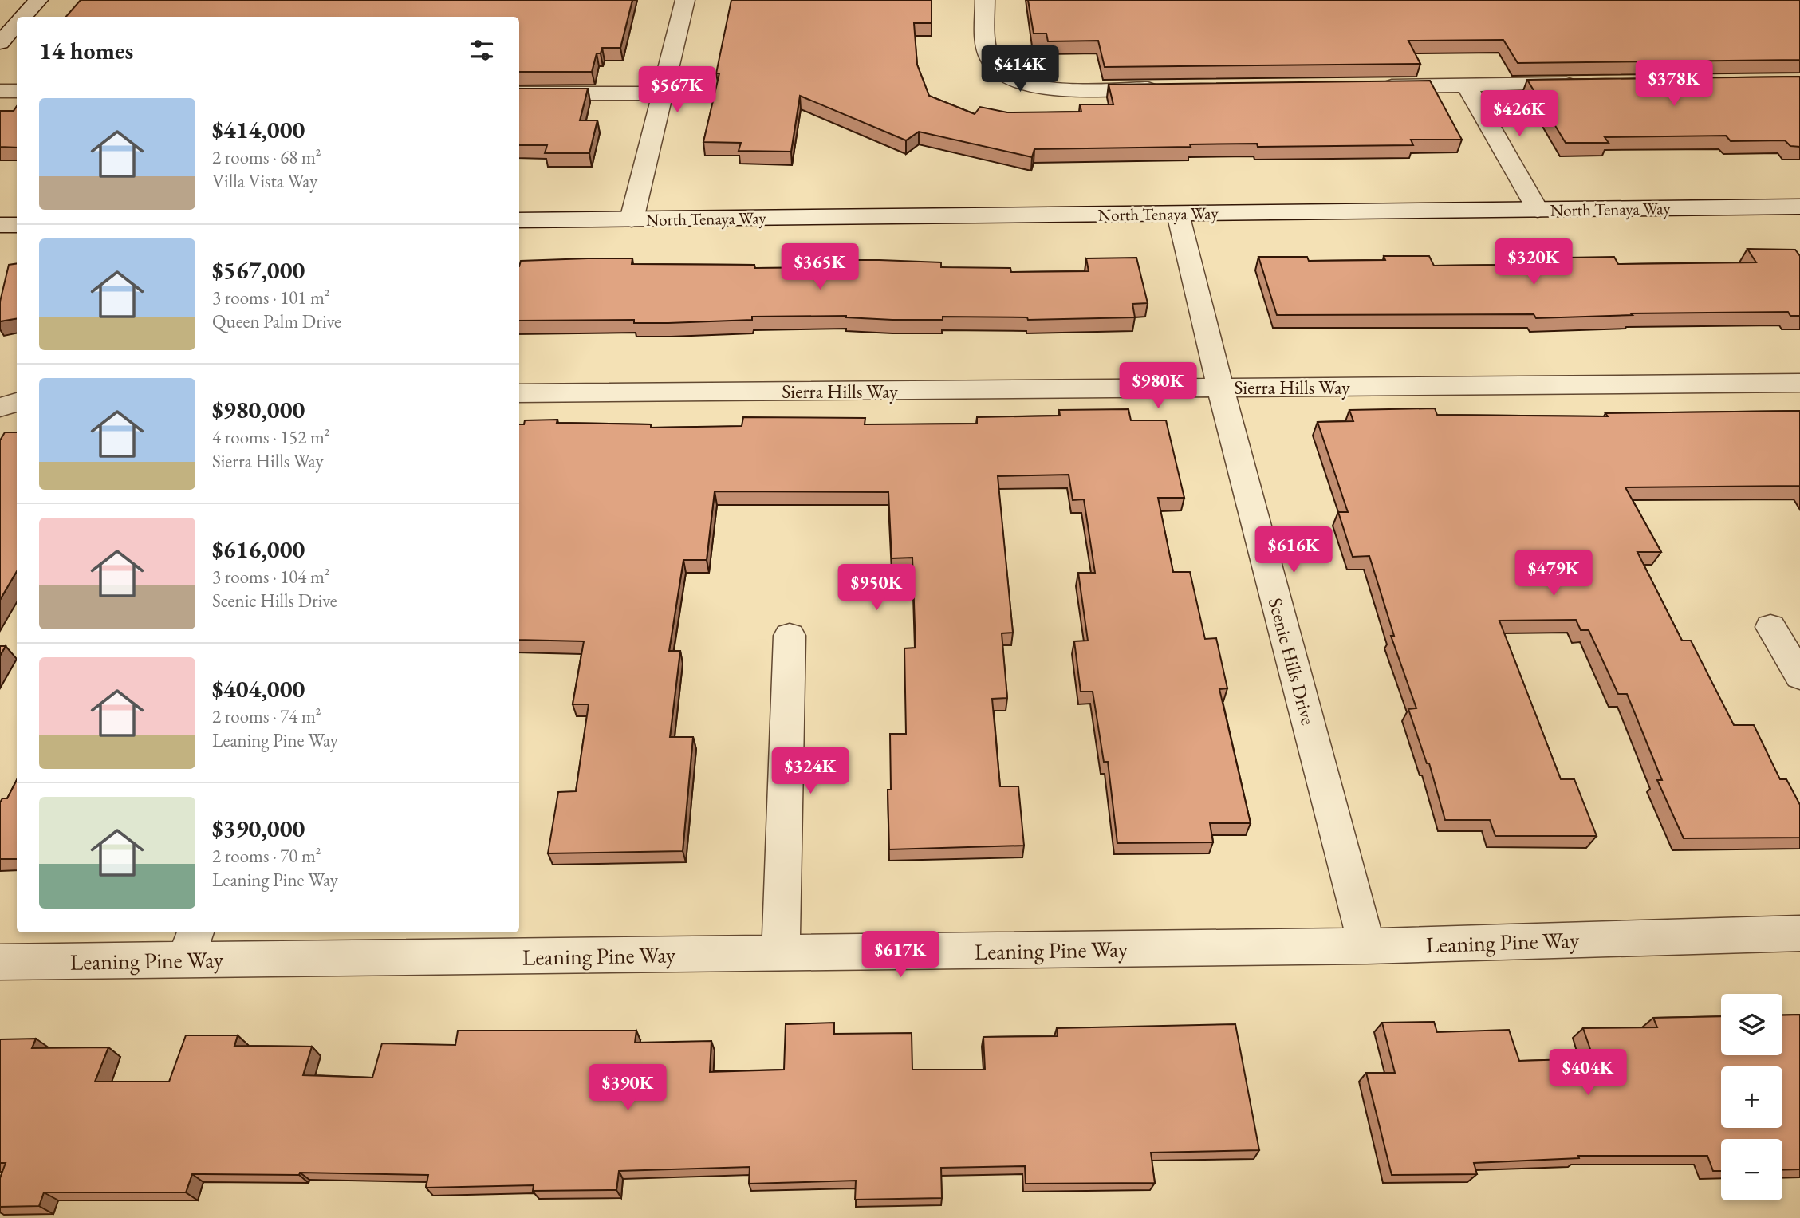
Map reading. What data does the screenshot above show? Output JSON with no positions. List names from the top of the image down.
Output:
{
  "streets": {
    "street": [
      "North Tenaya Way",
      "Sierra Hills Way",
      "Scenic Hills Drive",
      "Leaning Pine Way"
    ]
  },
  "crossings": [
    ["North Tenaya Way", "Scenic Hills Drive"],
    ["Sierra Hills Way", "Scenic Hills Drive"],
    ["Scenic Hills Drive", "Leaning Pine Way"]
  ],
  "page": {
    "heading": "14 homes",
    "price": [
      "$414K",
      "$378K",
      "$567K",
      "$426K",
      "$320K",
      "$365K",
      "$980K",
      "$616K",
      "$479K",
      "$950K",
      "$324K",
      "$617K",
      "$404K",
      "$390K"
    ],
    "list": [
      {
        "name": "$414,000",
        "note": "2 rooms · 68 m² · Villa Vista Way"
      },
      {
        "name": "$567,000",
        "note": "3 rooms · 101 m² · Queen Palm Drive"
      },
      {
        "name": "$980,000",
        "note": "4 rooms · 152 m² · Sierra Hills Way"
      },
      {
        "name": "$616,000",
        "note": "3 rooms · 104 m² · Scenic Hills Drive"
      },
      {
        "name": "$404,000",
        "note": "2 rooms · 74 m² · Leaning Pine Way"
      },
      {
        "name": "$390,000",
        "note": "2 rooms · 70 m² · Leaning Pine Way"
      }
    ],
    "map_buttons": ["+", "−"]
  }
}
